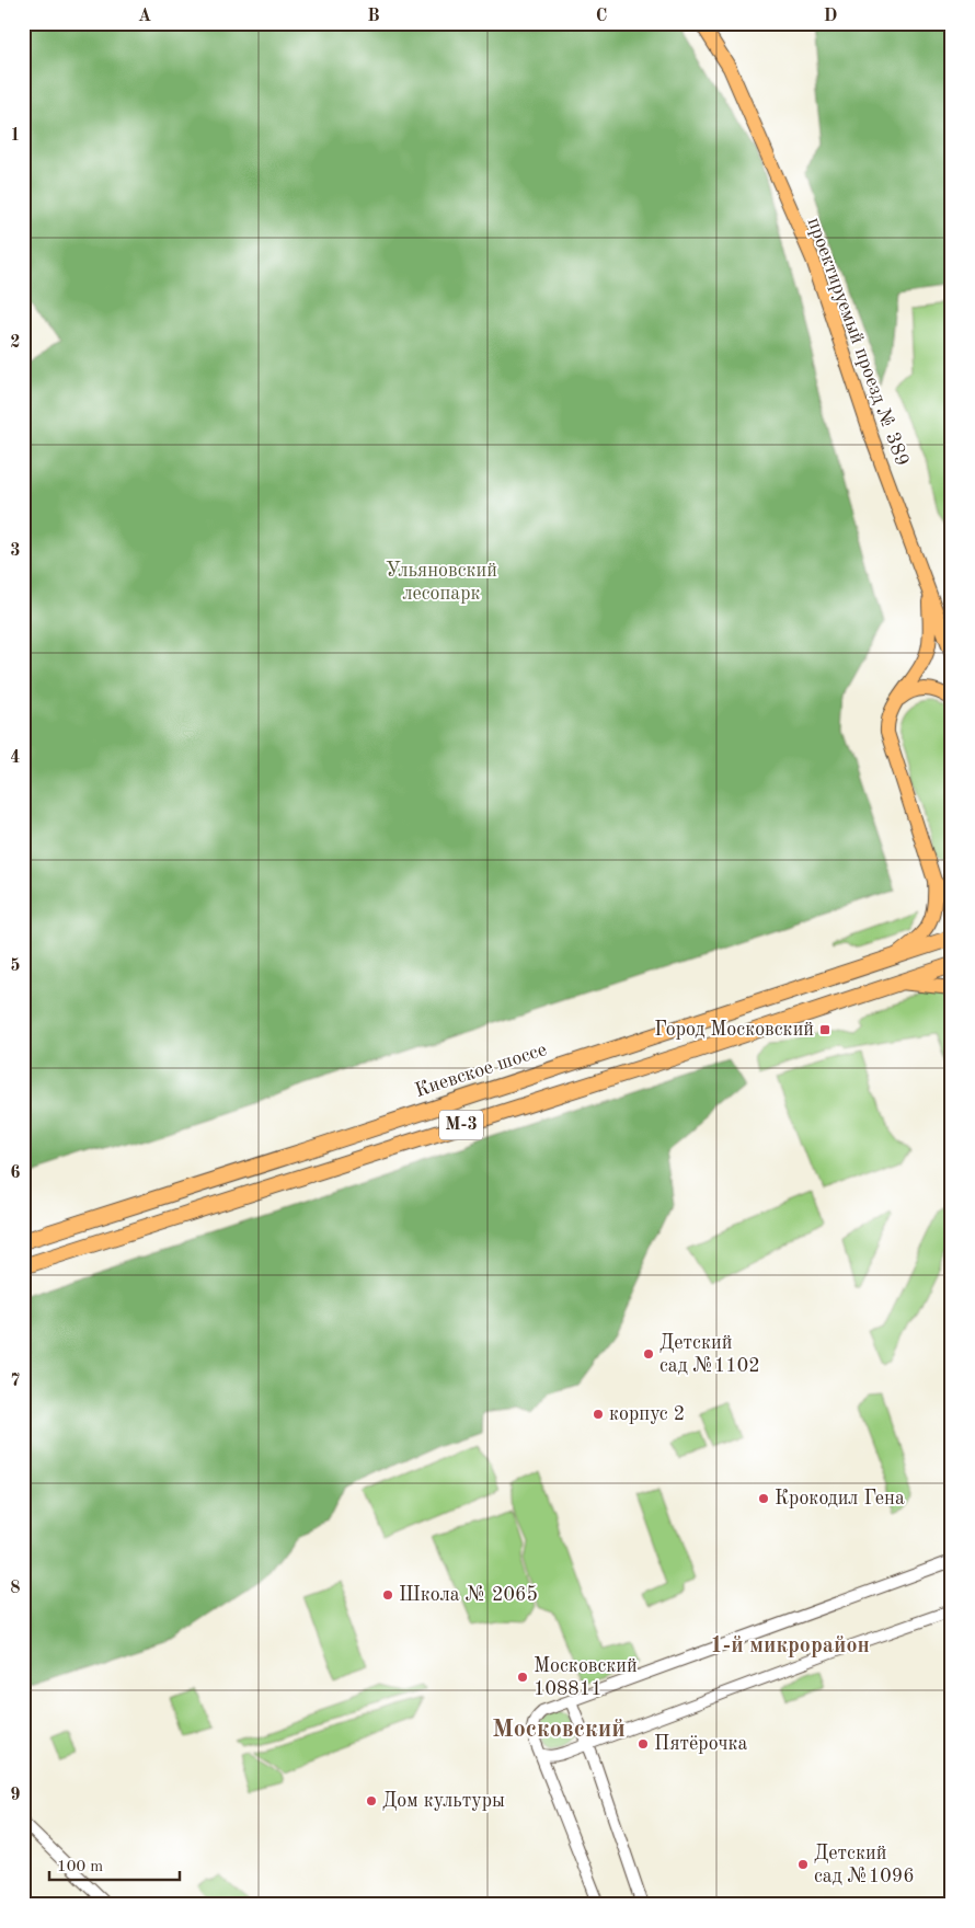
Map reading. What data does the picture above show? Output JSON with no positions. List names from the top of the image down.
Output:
{
  "streets": {
    "highway": ["Киевское шоссе", "М-3"],
    "main road": ["проектируемый проезд № 389"]
  },
  "districts": ["1-й микрорайон", "Московский"],
  "parks": ["Ульяновский лесопарк"],
  "places": {
    "transit": ["Город Московский"],
    "other": [
      "Детский сад №1102",
      "корпус 2",
      "Крокодил Гена",
      "Школа № 2065",
      "Московский 108811",
      "Пятёрочка",
      "Дом культуры",
      "Детский сад №1096"
    ]
  },
  "scale_bar": "100 m",
  "grid": {
    "columns": [
      "A",
      "B",
      "C",
      "D"
    ],
    "rows": [
      "1",
      "2",
      "3",
      "4",
      "5",
      "6",
      "7",
      "8",
      "9"
    ]
  }
}
